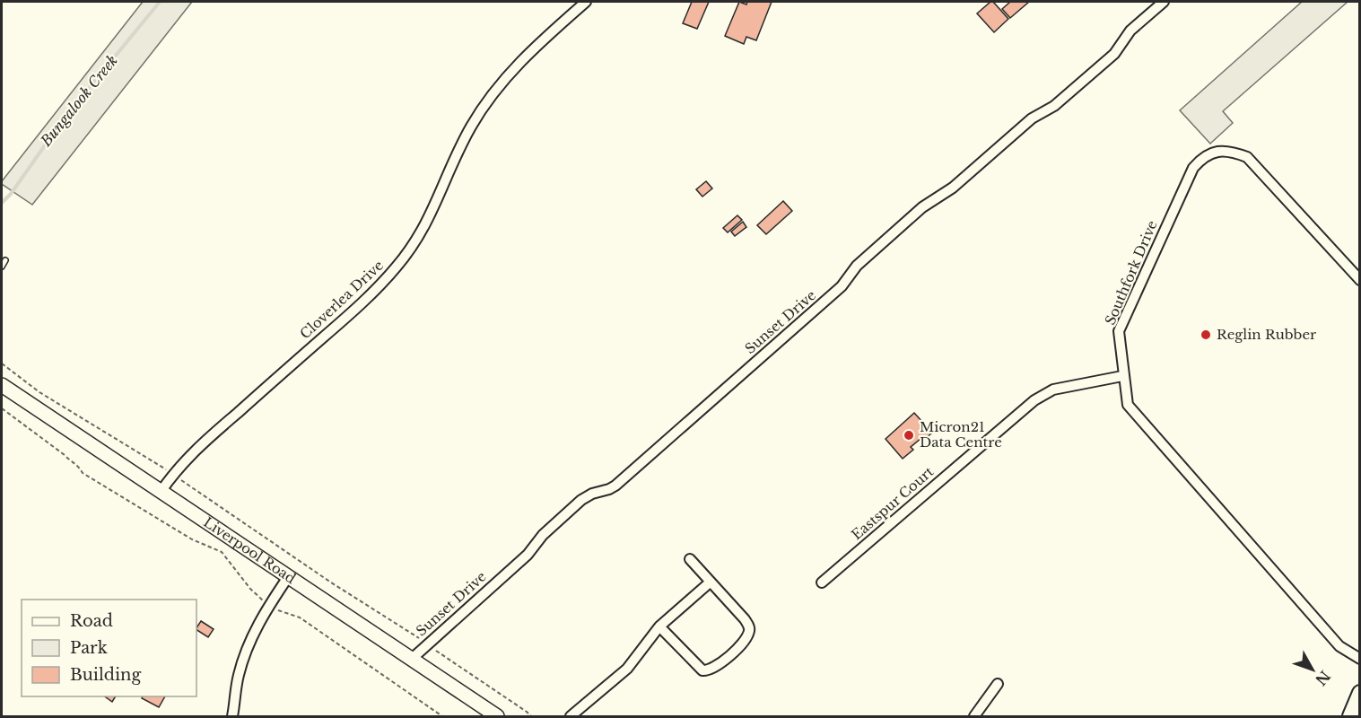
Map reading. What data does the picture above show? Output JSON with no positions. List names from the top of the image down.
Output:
{
  "streets": {
    "main road": ["Liverpool Road"],
    "street": [
      "Southfork Drive",
      "Cloverlea Drive",
      "Sunset Drive",
      "Eastspur Court"
    ]
  },
  "crossings": [
    ["Southfork Drive", "Eastspur Court"],
    ["Cloverlea Drive", "Liverpool Road"],
    ["Sunset Drive", "Liverpool Road"]
  ],
  "water": ["Bungalook Creek"],
  "places": ["Reglin Rubber", "Micron21 Data Centre"],
  "legend": ["Road", "Park", "Building"],
  "north": "bottom right"
}
